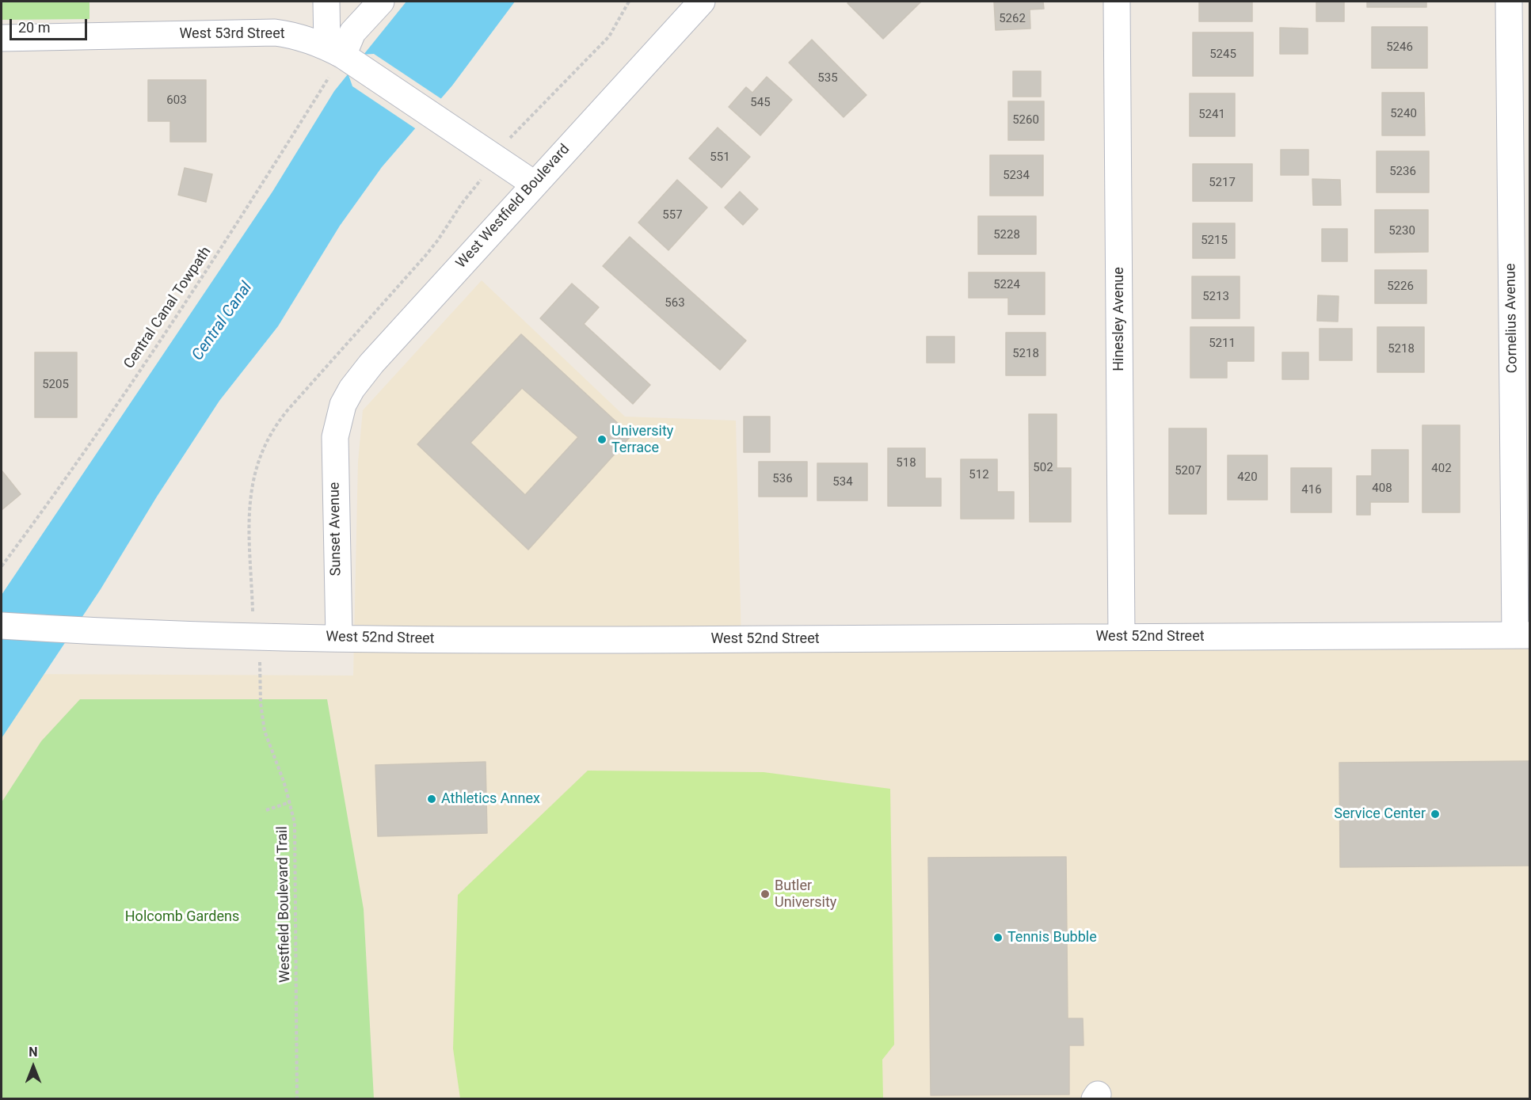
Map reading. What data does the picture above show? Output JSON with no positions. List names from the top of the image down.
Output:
{
  "streets": {
    "street": [
      "West 53rd Street",
      "West Westfield Boulevard",
      "Cornelius Avenue",
      "Hinesley Avenue",
      "Sunset Avenue",
      "West 52nd Street"
    ],
    "path": ["Central Canal Towpath", "Westfield Boulevard Trail"]
  },
  "crossings": [
    ["West 53rd Street", "West Westfield Boulevard"],
    ["West 53rd Street", "Central Canal Towpath"],
    ["West Westfield Boulevard", "Sunset Avenue"],
    ["Cornelius Avenue", "West 52nd Street"],
    ["Hinesley Avenue", "West 52nd Street"],
    ["Sunset Avenue", "West 52nd Street"]
  ],
  "water": ["Central Canal"],
  "parks": ["Holcomb Gardens"],
  "places": [
    "University Terrace",
    "Athletics Annex",
    "Service Center",
    "Butler University",
    "Tennis Bubble"
  ],
  "house_numbers": [
    "5262",
    "5246",
    "5245",
    "535",
    "603",
    "545",
    "5240",
    "5241",
    "5260",
    "551",
    "5236",
    "5234",
    "5217",
    "557",
    "5230",
    "5228",
    "5215",
    "5224",
    "5226",
    "5213",
    "563",
    "5211",
    "5218",
    "5218",
    "5205",
    "518",
    "502",
    "402",
    "5207",
    "512",
    "420",
    "536",
    "534",
    "408",
    "416"
  ],
  "scale_bar": "20 m",
  "north": "top"
}
